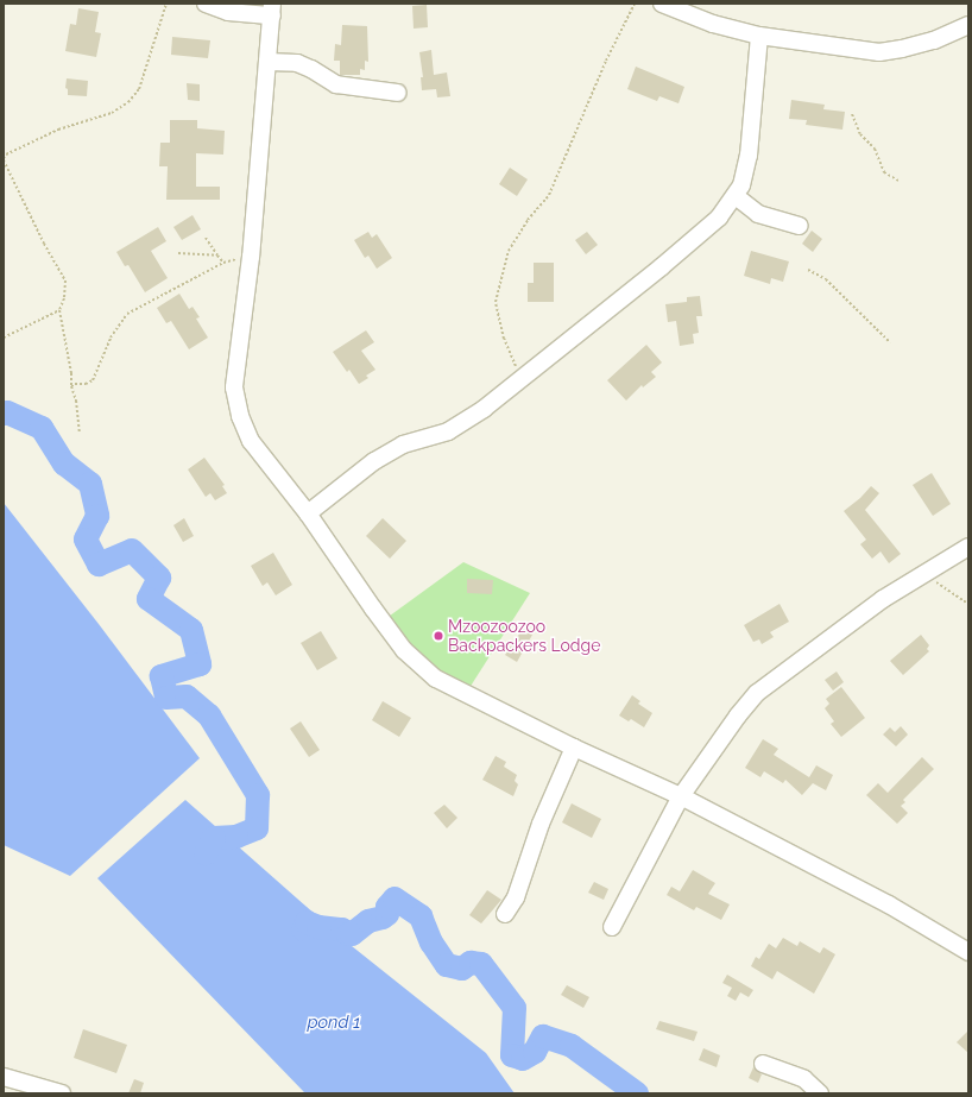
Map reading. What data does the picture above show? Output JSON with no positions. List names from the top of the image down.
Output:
{
  "water": ["pond 1"],
  "places": ["Mzoozoozoo Backpackers Lodge"]
}
